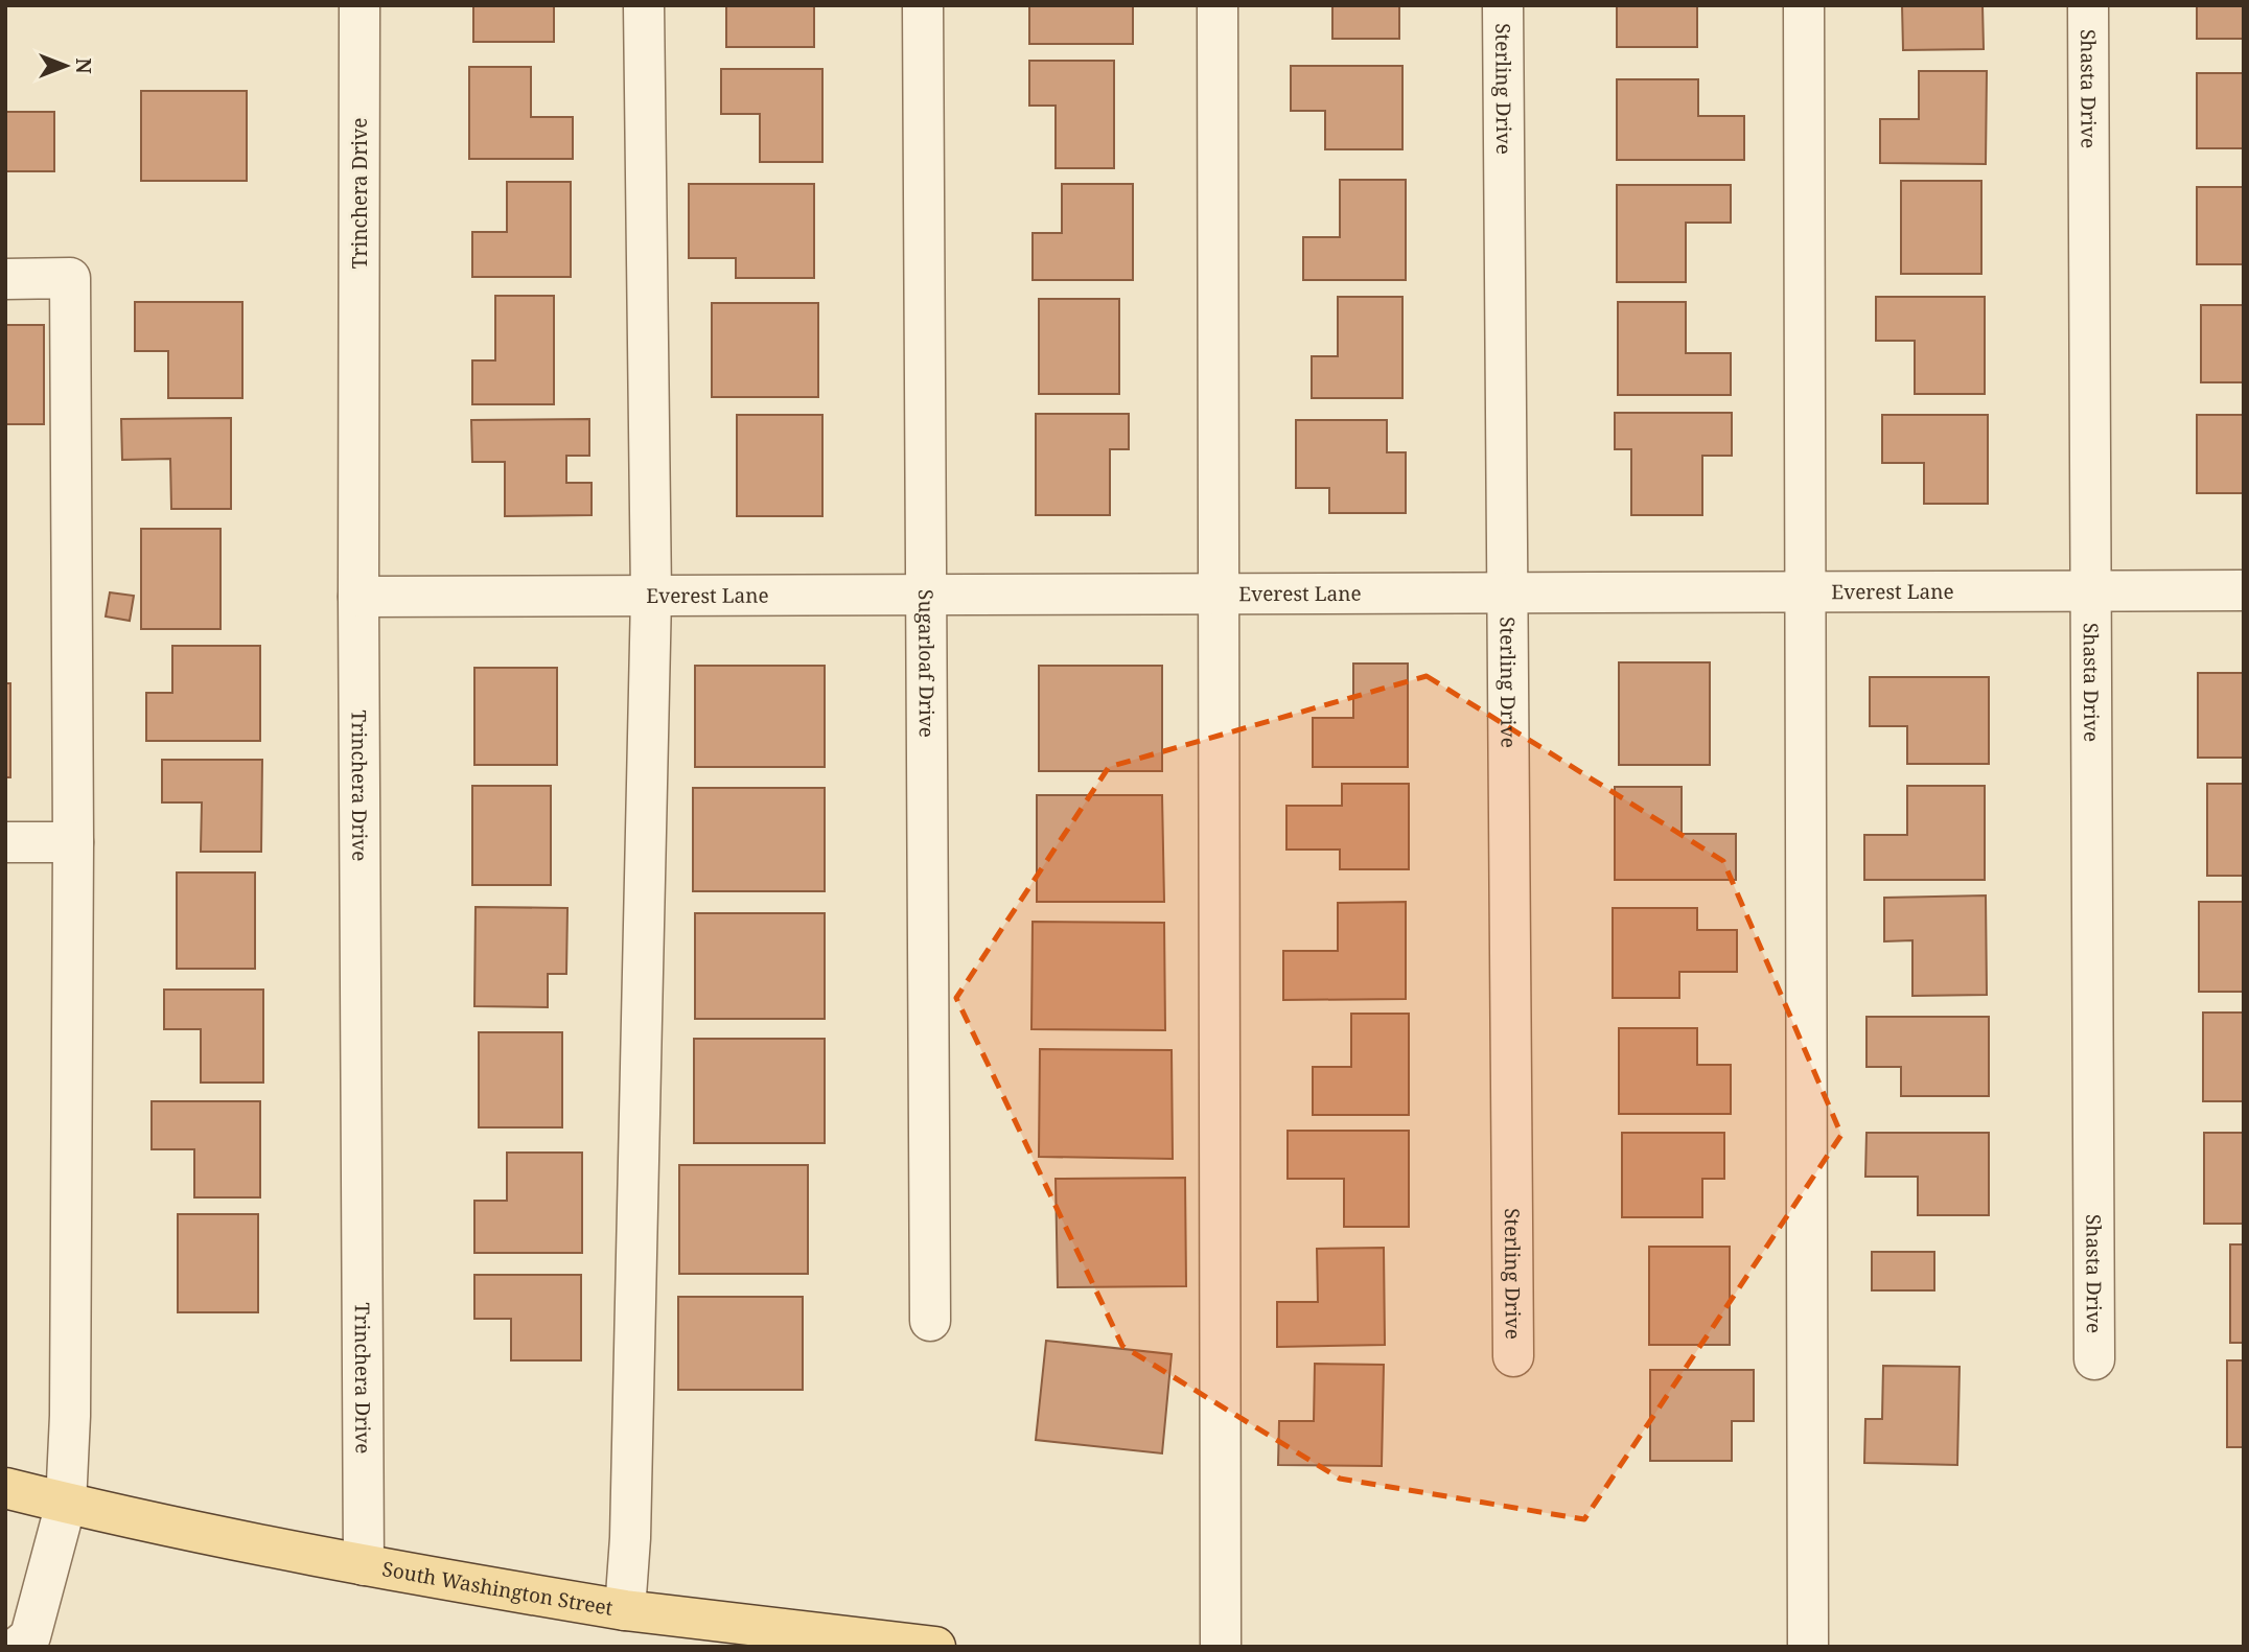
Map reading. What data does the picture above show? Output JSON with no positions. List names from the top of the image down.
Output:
{
  "streets": {
    "main road": ["South Washington Street"],
    "street": [
      "Sterling Drive",
      "Shasta Drive",
      "Trinchera Drive",
      "Everest Lane",
      "Sugarloaf Drive"
    ]
  },
  "crossings": [
    ["Sterling Drive", "Everest Lane"],
    ["Shasta Drive", "Everest Lane"],
    ["Trinchera Drive", "Everest Lane"],
    ["Trinchera Drive", "South Washington Street"],
    ["Everest Lane", "Sugarloaf Drive"]
  ],
  "north": "right"
}
